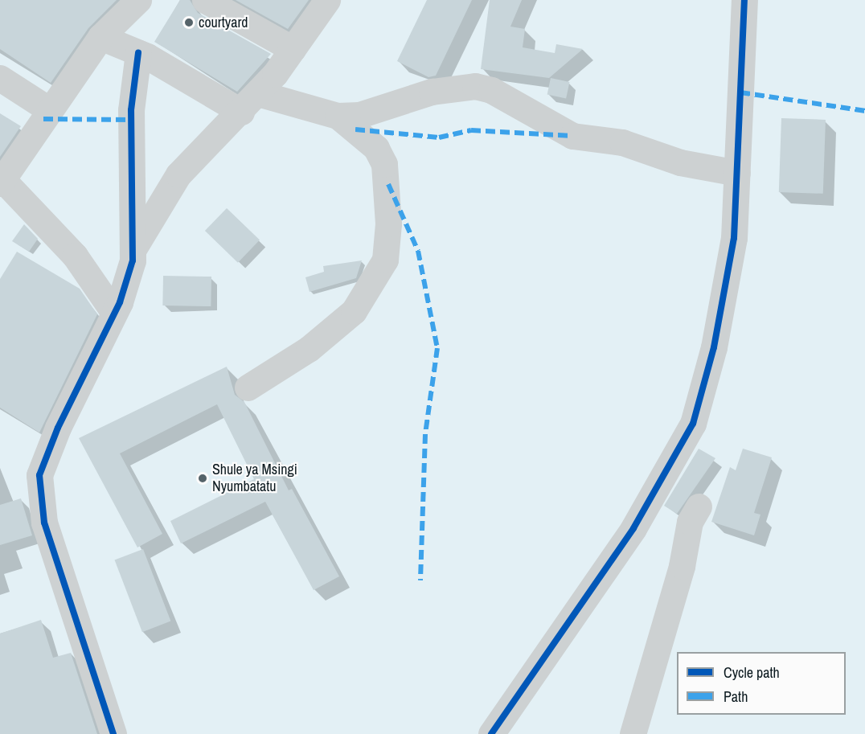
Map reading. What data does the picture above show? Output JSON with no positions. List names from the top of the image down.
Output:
{
  "places": ["courtyard", "Shule ya Msingi Nyumbatatu"],
  "legend": ["Cycle path", "Path"]
}
